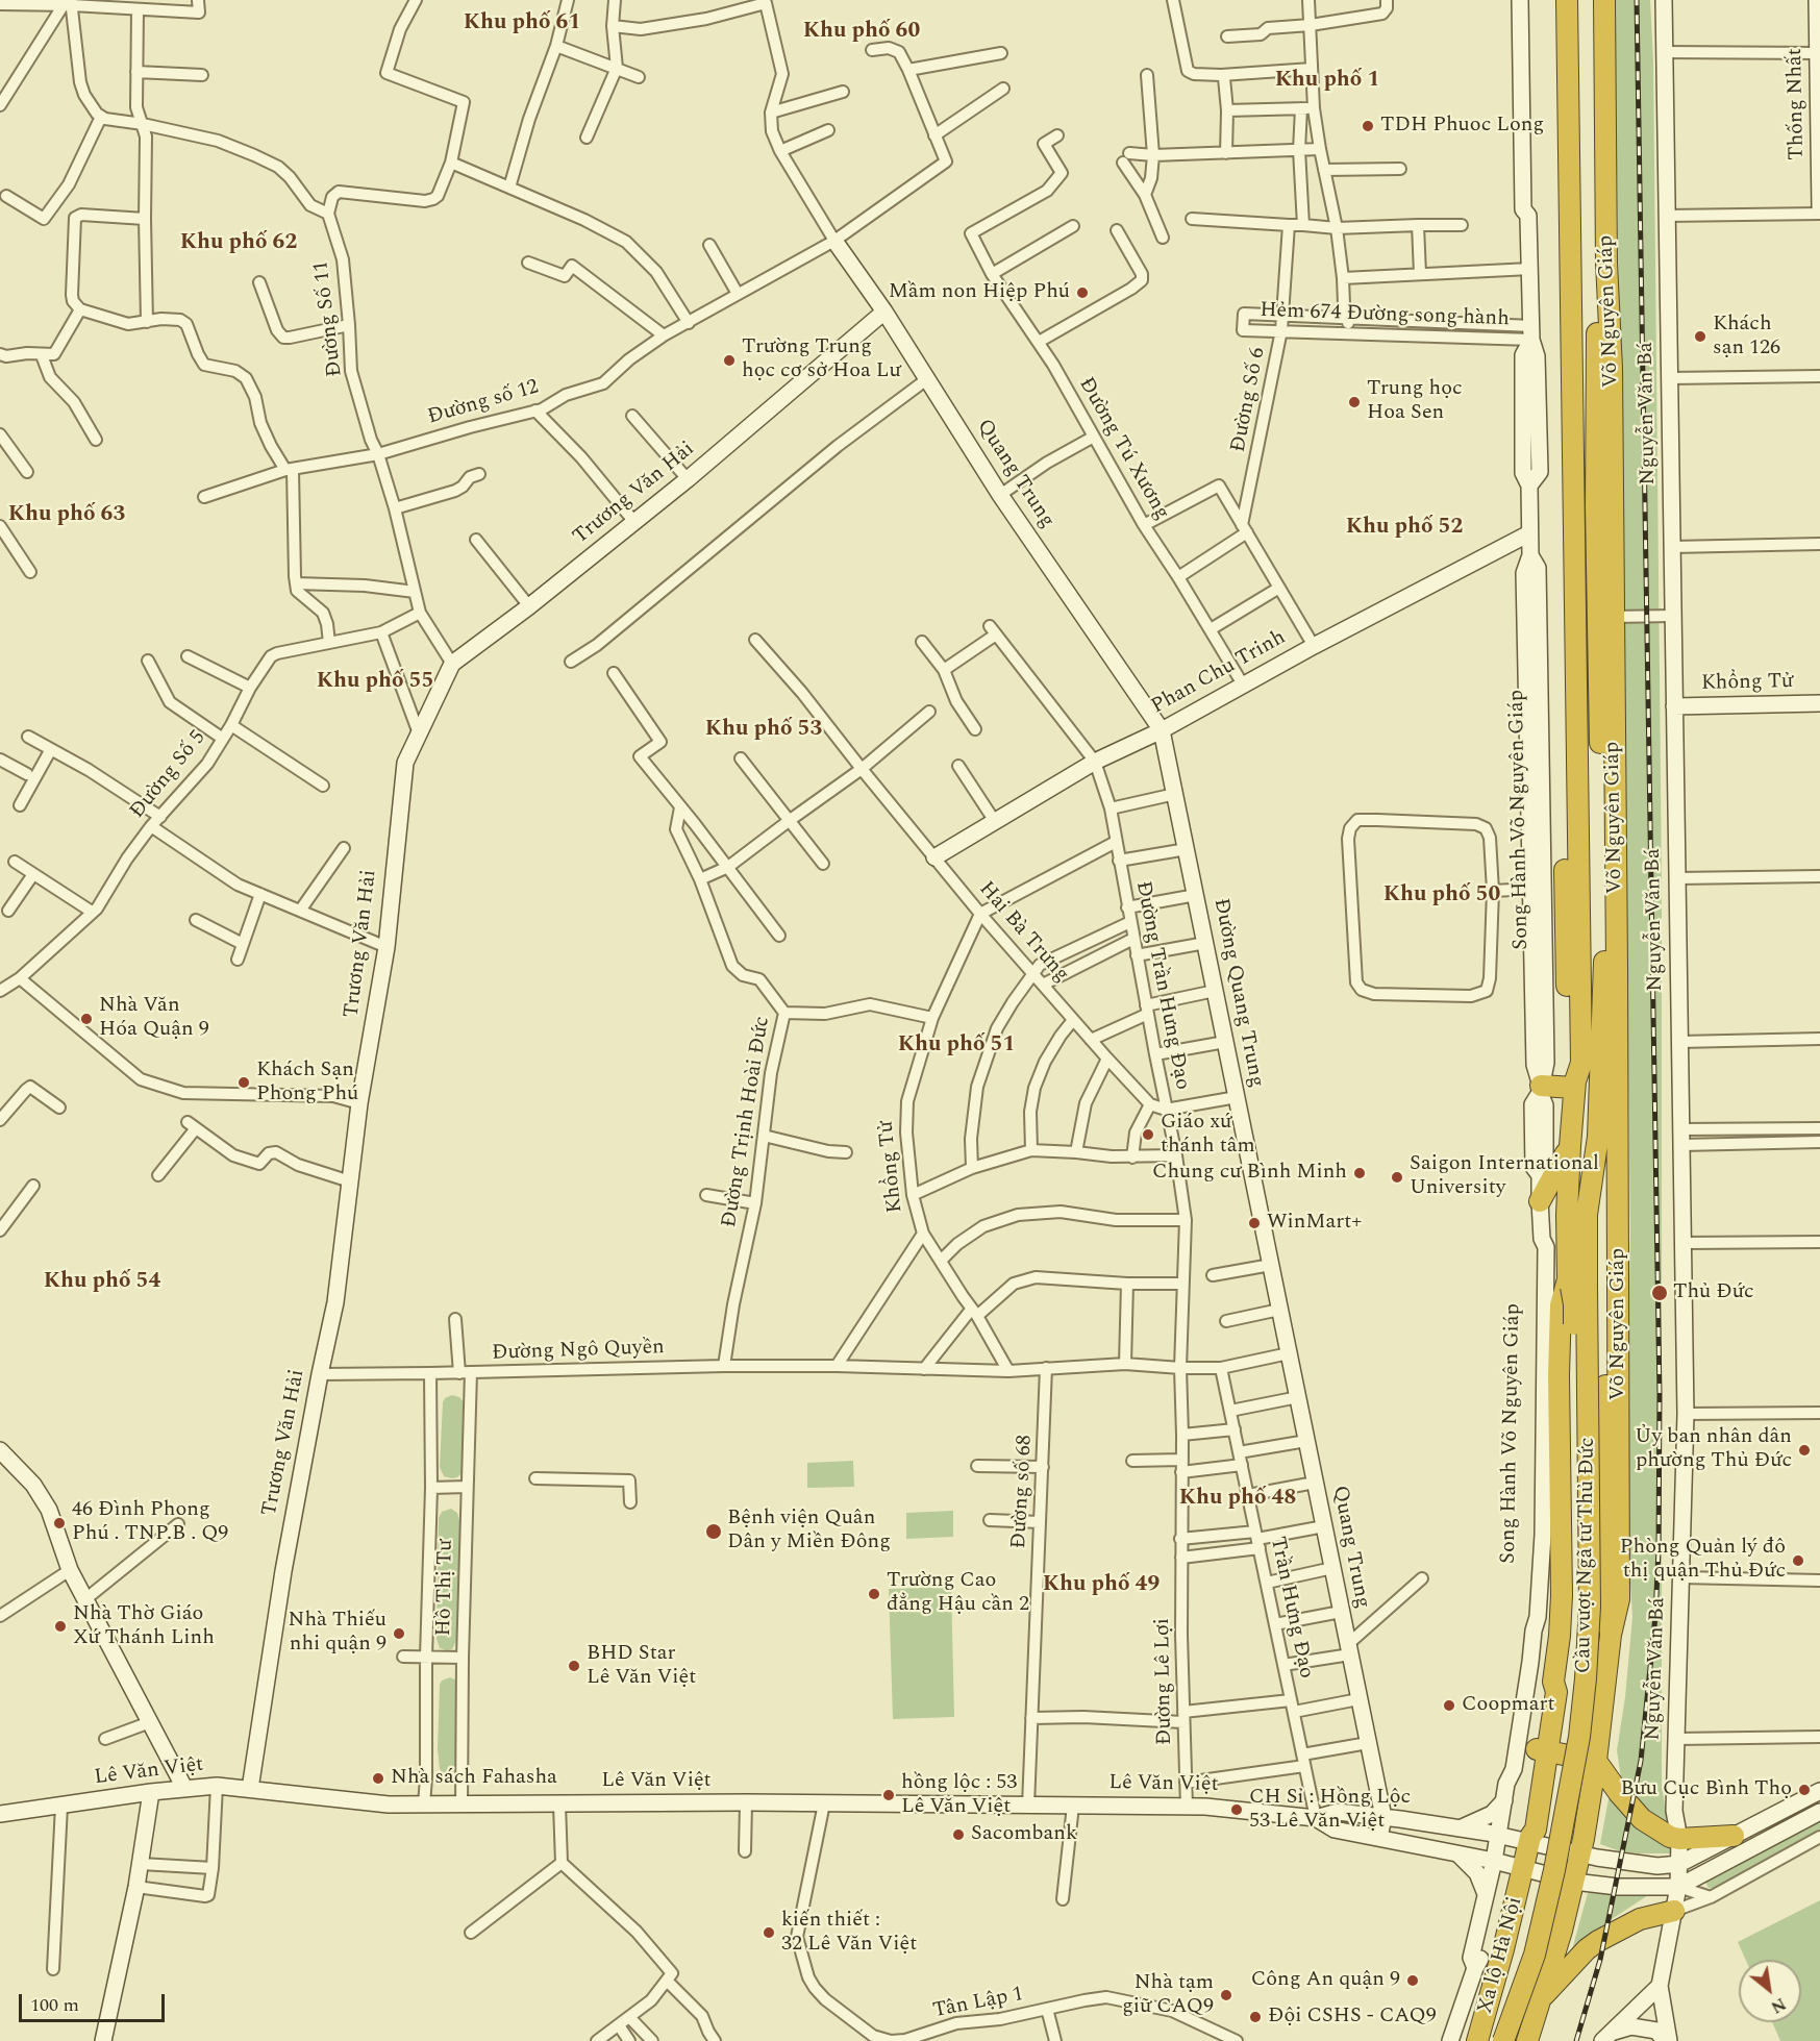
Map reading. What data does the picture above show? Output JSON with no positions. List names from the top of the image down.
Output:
{
  "streets": {
    "highway": ["Võ Nguyên Giáp", "Cầu vượt Ngã tư Thủ Đức", "Xa lộ Hà Nội"],
    "main road": [
      "Thống Nhất",
      "Nguyễn Văn Bá",
      "Quang Trung",
      "Trương Văn Hải",
      "Phan Chu Trinh",
      "Khổng Tử",
      "Song Hành Võ Nguyên Giáp",
      "Đường Quang Trung",
      "Lê Văn Việt"
    ],
    "street": [
      "Hẻm 674 Đường song hành",
      "Đường Số 11",
      "Đường Số 6",
      "Đường số 12",
      "Đường Tú Xương",
      "Đường Số 5",
      "Hai Bà Trưng",
      "Đường Trần Hưng Đạo",
      "Đường Trịnh Hoài Đức",
      "Đường Ngô Quyền",
      "Đường số 68",
      "Hồ Thị Tư",
      "Trần Hưng Đạo",
      "Đường Lê Lợi",
      "Tân Lập 1"
    ]
  },
  "crossings": [
    ["Võ Nguyên Giáp", "Cầu vượt Ngã tư Thủ Đức"],
    ["Võ Nguyên Giáp", "Lê Văn Việt"],
    ["Võ Nguyên Giáp", "Xa lộ Hà Nội"],
    ["Hẻm 674 Đường song hành", "Đường Số 6"],
    ["Hẻm 674 Đường song hành", "Song Hành Võ Nguyên Giáp"],
    ["Đường Số 11", "Đường số 12"],
    ["Đường Số 11", "Trương Văn Hải"],
    ["Đường Số 11", "Đường Số 5"],
    ["Đường số 12", "Quang Trung"],
    ["Nguyễn Văn Bá", "Khổng Tử"],
    ["Nguyễn Văn Bá", "Lê Văn Việt"],
    ["Đường Tú Xương", "Phan Chu Trinh"],
    ["Quang Trung", "Trương Văn Hải"],
    ["Quang Trung", "Phan Chu Trinh"],
    ["Quang Trung", "Đường Quang Trung"],
    ["Quang Trung", "Đường Ngô Quyền"],
    ["Quang Trung", "Lê Văn Việt"],
    ["Trương Văn Hải", "Đường Ngô Quyền"],
    ["Trương Văn Hải", "Lê Văn Việt"],
    ["Phan Chu Trinh", "Song Hành Võ Nguyên Giáp"],
    ["Phan Chu Trinh", "Hai Bà Trưng"],
    ["Phan Chu Trinh", "Đường Trần Hưng Đạo"],
    ["Phan Chu Trinh", "Đường Quang Trung"],
    ["Khổng Tử", "Hai Bà Trưng"],
    ["Khổng Tử", "Đường Ngô Quyền"],
    ["Hai Bà Trưng", "Đường Trần Hưng Đạo"],
    ["Đường Trần Hưng Đạo", "Đường Ngô Quyền"],
    ["Đường Trần Hưng Đạo", "Đường Lê Lợi"],
    ["Đường Trịnh Hoài Đức", "Đường Ngô Quyền"],
    ["Đường Ngô Quyền", "Đường số 68"],
    ["Đường Ngô Quyền", "Hồ Thị Tư"],
    ["Đường Ngô Quyền", "Trần Hưng Đạo"],
    ["Đường Ngô Quyền", "Đường Lê Lợi"],
    ["Đường số 68", "Lê Văn Việt"],
    ["Hồ Thị Tư", "Lê Văn Việt"],
    ["Trần Hưng Đạo", "Lê Văn Việt"],
    ["Đường Lê Lợi", "Lê Văn Việt"],
    ["Lê Văn Việt", "Xa lộ Hà Nội"],
    ["Lê Văn Việt", "Tân Lập 1"]
  ],
  "districts": [
    "Khu phố 61",
    "Khu phố 60",
    "Khu phố 1",
    "Khu phố 62",
    "Khu phố 63",
    "Khu phố 52",
    "Khu phố 55",
    "Khu phố 53",
    "Khu phố 50",
    "Khu phố 51",
    "Khu phố 54",
    "Khu phố 48",
    "Khu phố 49"
  ],
  "places": [
    "TDH Phuoc Long",
    "Mầm non Hiệp Phú",
    "Khách sạn 126",
    "Trường Trung học cơ sở Hoa Lư",
    "Trung học Hoa Sen",
    "Nhà Văn Hóa Quận 9",
    "Khách Sạn Phong Phú",
    "Giáo xứ thánh tâm",
    "Chung cư Bình Minh",
    "Saigon International University",
    "WinMart+",
    "Thủ Đức",
    "Ủy ban nhân dân phường Thủ Đức",
    "46 Đình Phong Phú . TNP.B . Q9",
    "Bệnh viện Quân Dân y Miền Đông",
    "Phòng Quản lý đô thị quận Thủ Đức",
    "Trường Cao đẳng Hậu cần 2",
    "Nhà Thờ Giáo Xứ Thánh Linh",
    "Nhà Thiếu nhi quận 9",
    "BHD Star Lê Văn Việt",
    "Coopmart",
    "Nhà sách Fahasha",
    "Bưu Cục Bình Thọ",
    "hồng lộc : 53 Lê Văn Việt",
    "CH Sỉ : Hồng Lộc 53 Lê Văn Việt",
    "Sacombank",
    "kiến thiết : 32 Lê Văn Việt",
    "Công An quận 9",
    "Nhà tạm giữ CAQ9",
    "Đội CSHS - CAQ9"
  ],
  "scale_bar": "100 m",
  "north": "bottom right"
}
